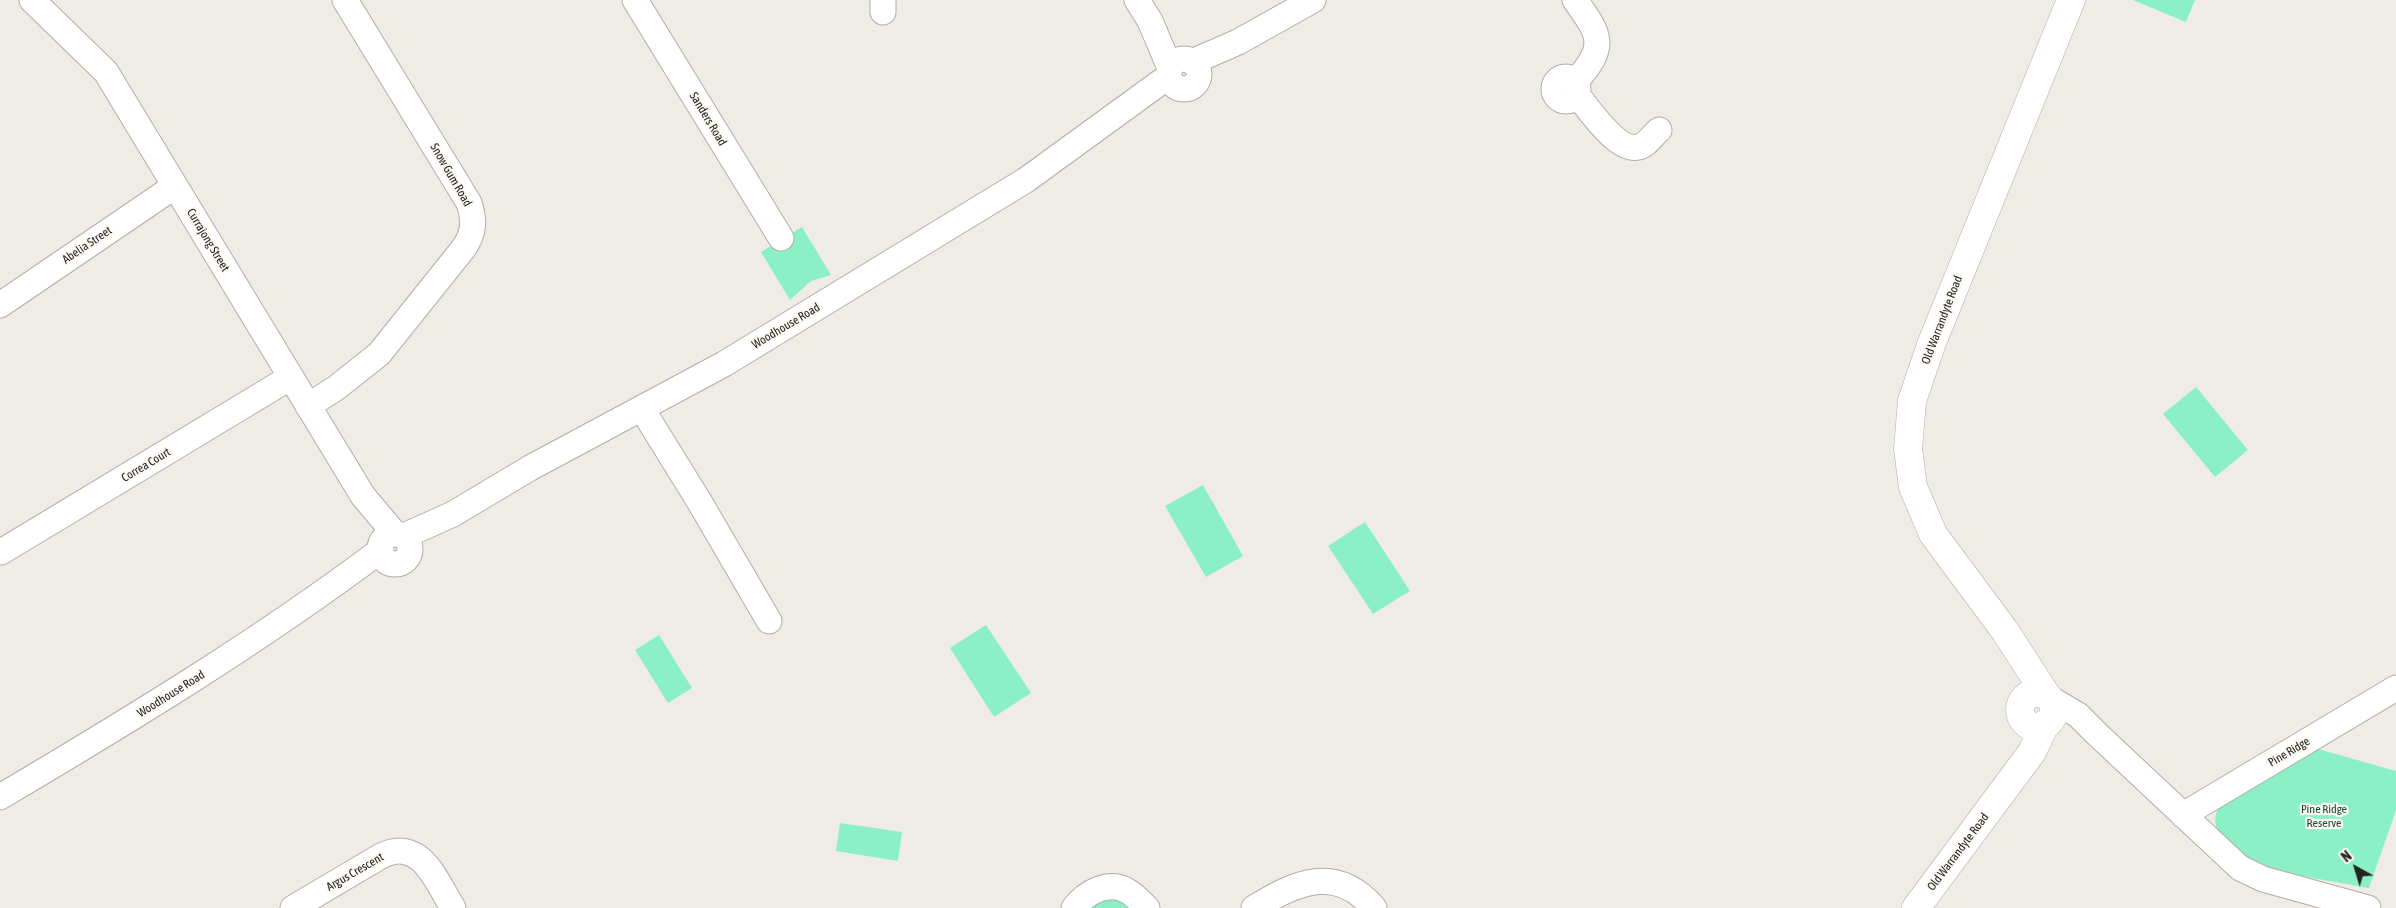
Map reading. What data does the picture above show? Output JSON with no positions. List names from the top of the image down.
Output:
{
  "streets": {
    "main road": ["Old Warrandyte Road"],
    "street": [
      "Sanders Road",
      "Snow Gum Road",
      "Currajong Street",
      "Abelia Street",
      "Woodhouse Road",
      "Correa Court",
      "Pine Ridge",
      "Argus Crescent"
    ]
  },
  "crossings": [
    ["Snow Gum Road", "Currajong Street"],
    ["Snow Gum Road", "Correa Court"],
    ["Currajong Street", "Abelia Street"],
    ["Currajong Street", "Woodhouse Road"],
    ["Currajong Street", "Correa Court"]
  ],
  "parks": ["Pine Ridge Reserve"],
  "north": "top left"
}
